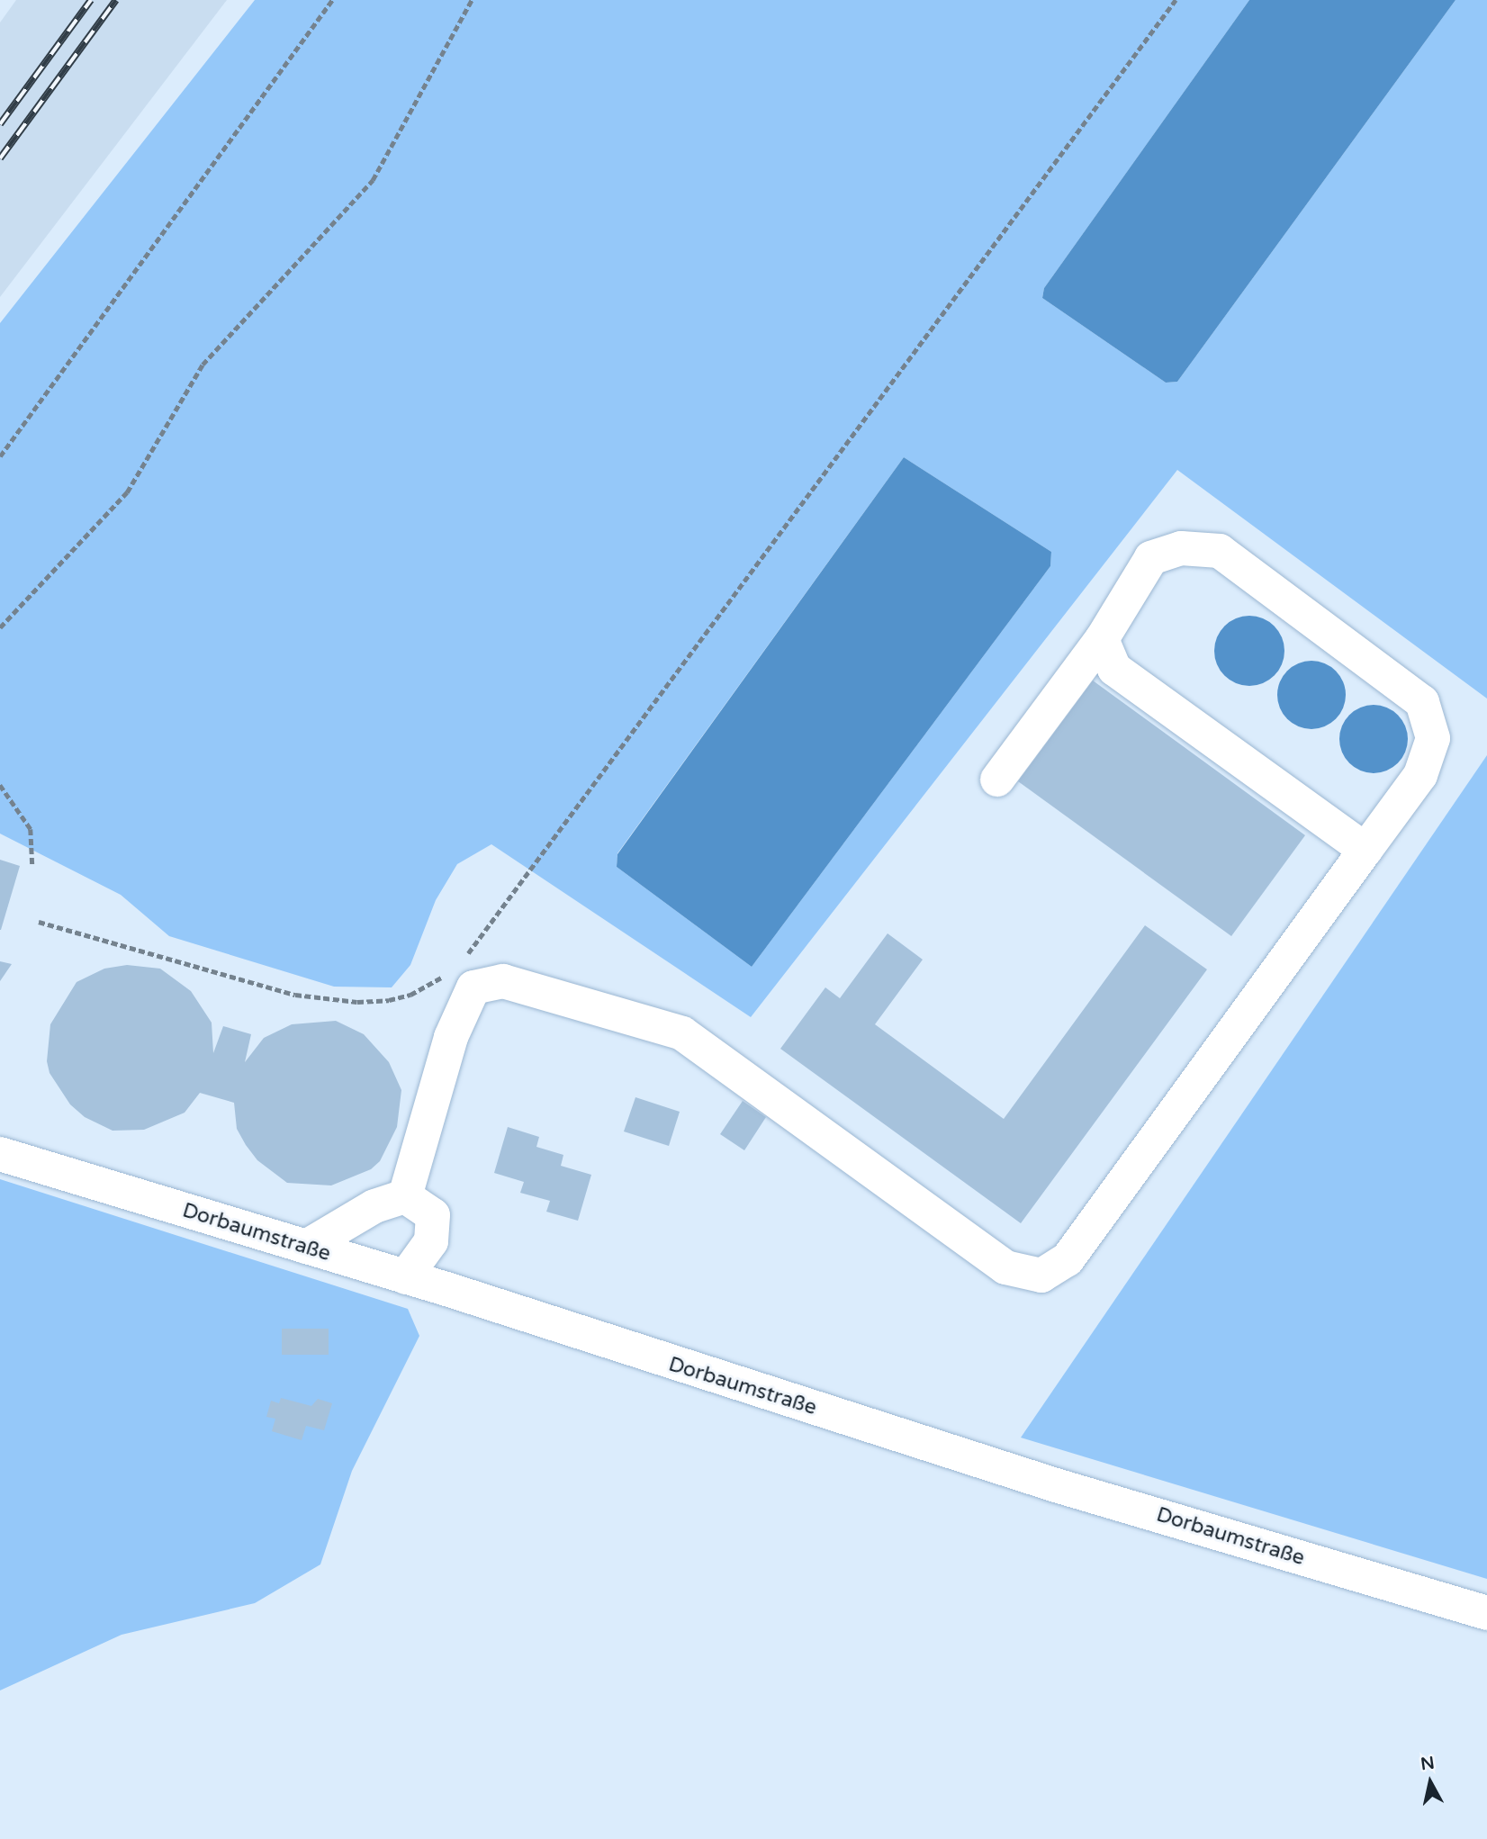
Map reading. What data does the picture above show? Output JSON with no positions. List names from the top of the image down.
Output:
{
  "streets": {
    "lane": ["Dorbaumstraße"]
  },
  "north": "top"
}
